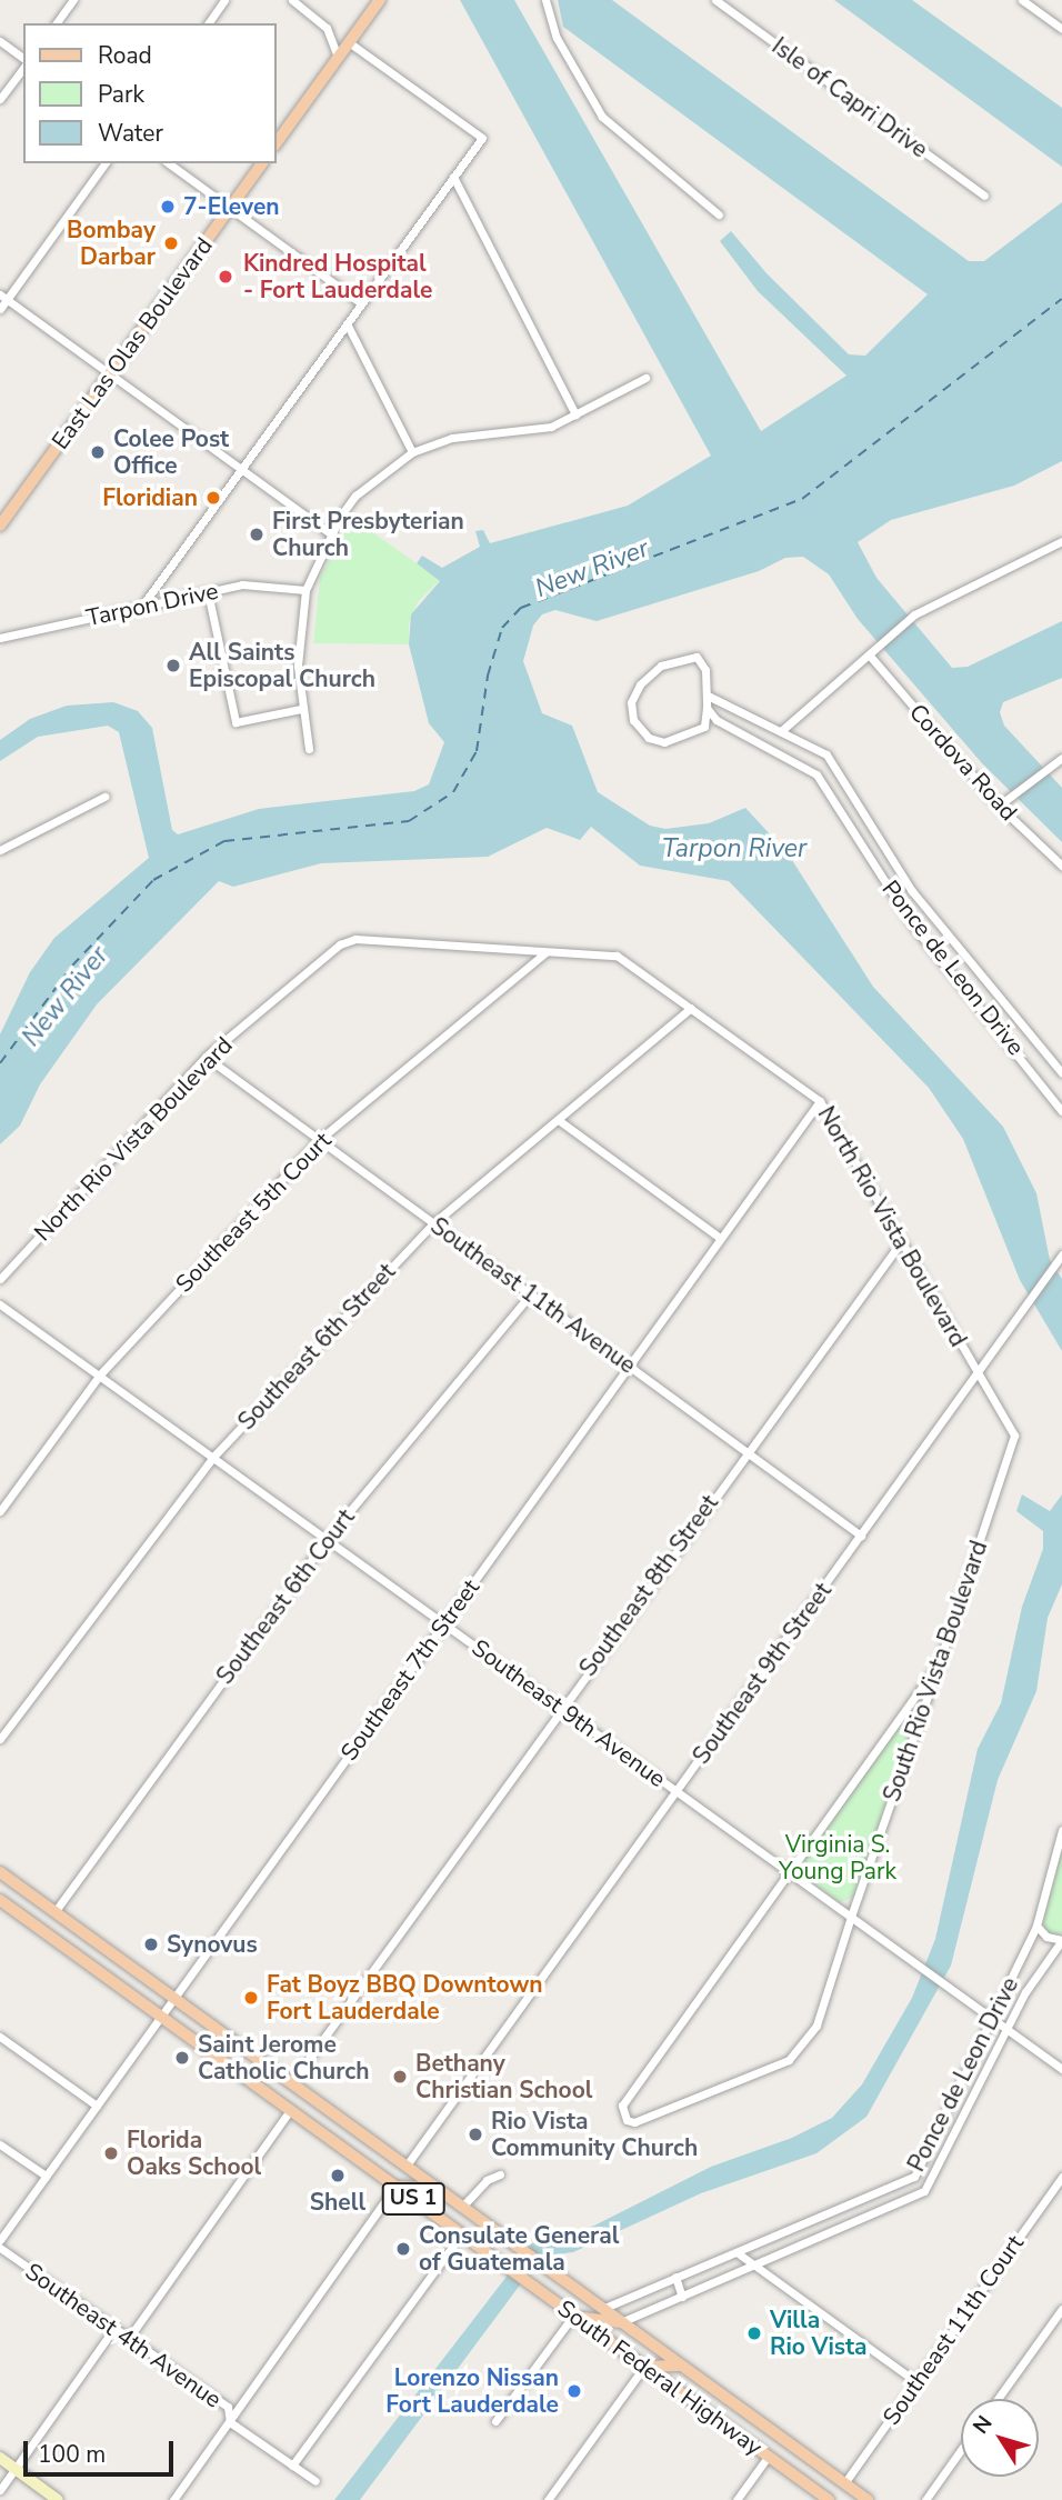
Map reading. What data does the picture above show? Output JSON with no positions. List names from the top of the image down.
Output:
{
  "streets": {
    "main road": ["East Las Olas Boulevard", "US 1", "South Federal Highway"],
    "street": [
      "Isle of Capri Drive",
      "Tarpon Drive",
      "Cordova Road",
      "Ponce de Leon Drive",
      "North Rio Vista Boulevard",
      "Southeast 5th Court",
      "Southeast 11th Avenue",
      "Southeast 6th Street",
      "Southeast 8th Street",
      "Southeast 6th Court",
      "Southeast 7th Street",
      "South Rio Vista Boulevard",
      "Southeast 9th Street",
      "Southeast 9th Avenue",
      "Southeast 11th Court",
      "Southeast 4th Avenue"
    ]
  },
  "crossings": [
    ["Ponce de Leon Drive", "Southeast 9th Avenue"],
    ["Ponce de Leon Drive", "South Federal Highway"],
    ["North Rio Vista Boulevard", "Southeast 5th Court"],
    ["North Rio Vista Boulevard", "Southeast 11th Avenue"],
    ["North Rio Vista Boulevard", "Southeast 6th Street"],
    ["North Rio Vista Boulevard", "Southeast 8th Street"],
    ["North Rio Vista Boulevard", "Southeast 7th Street"],
    ["North Rio Vista Boulevard", "South Rio Vista Boulevard"],
    ["North Rio Vista Boulevard", "Southeast 9th Street"],
    ["Southeast 5th Court", "Southeast 11th Avenue"],
    ["Southeast 5th Court", "Southeast 9th Avenue"],
    ["Southeast 11th Avenue", "Southeast 6th Street"],
    ["Southeast 11th Avenue", "Southeast 8th Street"],
    ["Southeast 11th Avenue", "Southeast 6th Court"],
    ["Southeast 11th Avenue", "Southeast 7th Street"],
    ["Southeast 11th Avenue", "Southeast 9th Street"],
    ["Southeast 6th Street", "Southeast 9th Avenue"],
    ["Southeast 8th Street", "Southeast 9th Avenue"],
    ["Southeast 8th Street", "US 1"],
    ["Southeast 6th Court", "Southeast 9th Avenue"],
    ["Southeast 6th Court", "US 1"],
    ["Southeast 7th Street", "Southeast 9th Avenue"],
    ["Southeast 7th Street", "US 1"],
    ["Southeast 7th Street", "South Federal Highway"],
    ["South Rio Vista Boulevard", "Southeast 9th Street"],
    ["South Rio Vista Boulevard", "Southeast 9th Avenue"],
    ["Southeast 9th Street", "Southeast 9th Avenue"],
    ["Southeast 9th Street", "US 1"],
    ["US 1", "South Federal Highway"],
    ["Southeast 11th Court", "South Federal Highway"]
  ],
  "water": ["New River", "Tarpon River"],
  "parks": ["Virginia S. Young Park"],
  "places": [
    "7-Eleven",
    "Bombay Darbar",
    "Kindred Hospital - Fort Lauderdale",
    "Colee Post Office",
    "Floridian",
    "First Presbyterian Church",
    "All Saints Episcopal Church",
    "Synovus",
    "Fat Boyz BBQ Downtown Fort Lauderdale",
    "Saint Jerome Catholic Church",
    "Bethany Christian School",
    "Rio Vista Community Church",
    "Florida Oaks School",
    "Shell",
    "Consulate General of Guatemala",
    "Villa Rio Vista",
    "Lorenzo Nissan Fort Lauderdale"
  ],
  "legend": ["Road", "Park", "Water"],
  "scale_bar": "100 m",
  "north": "top left"
}
